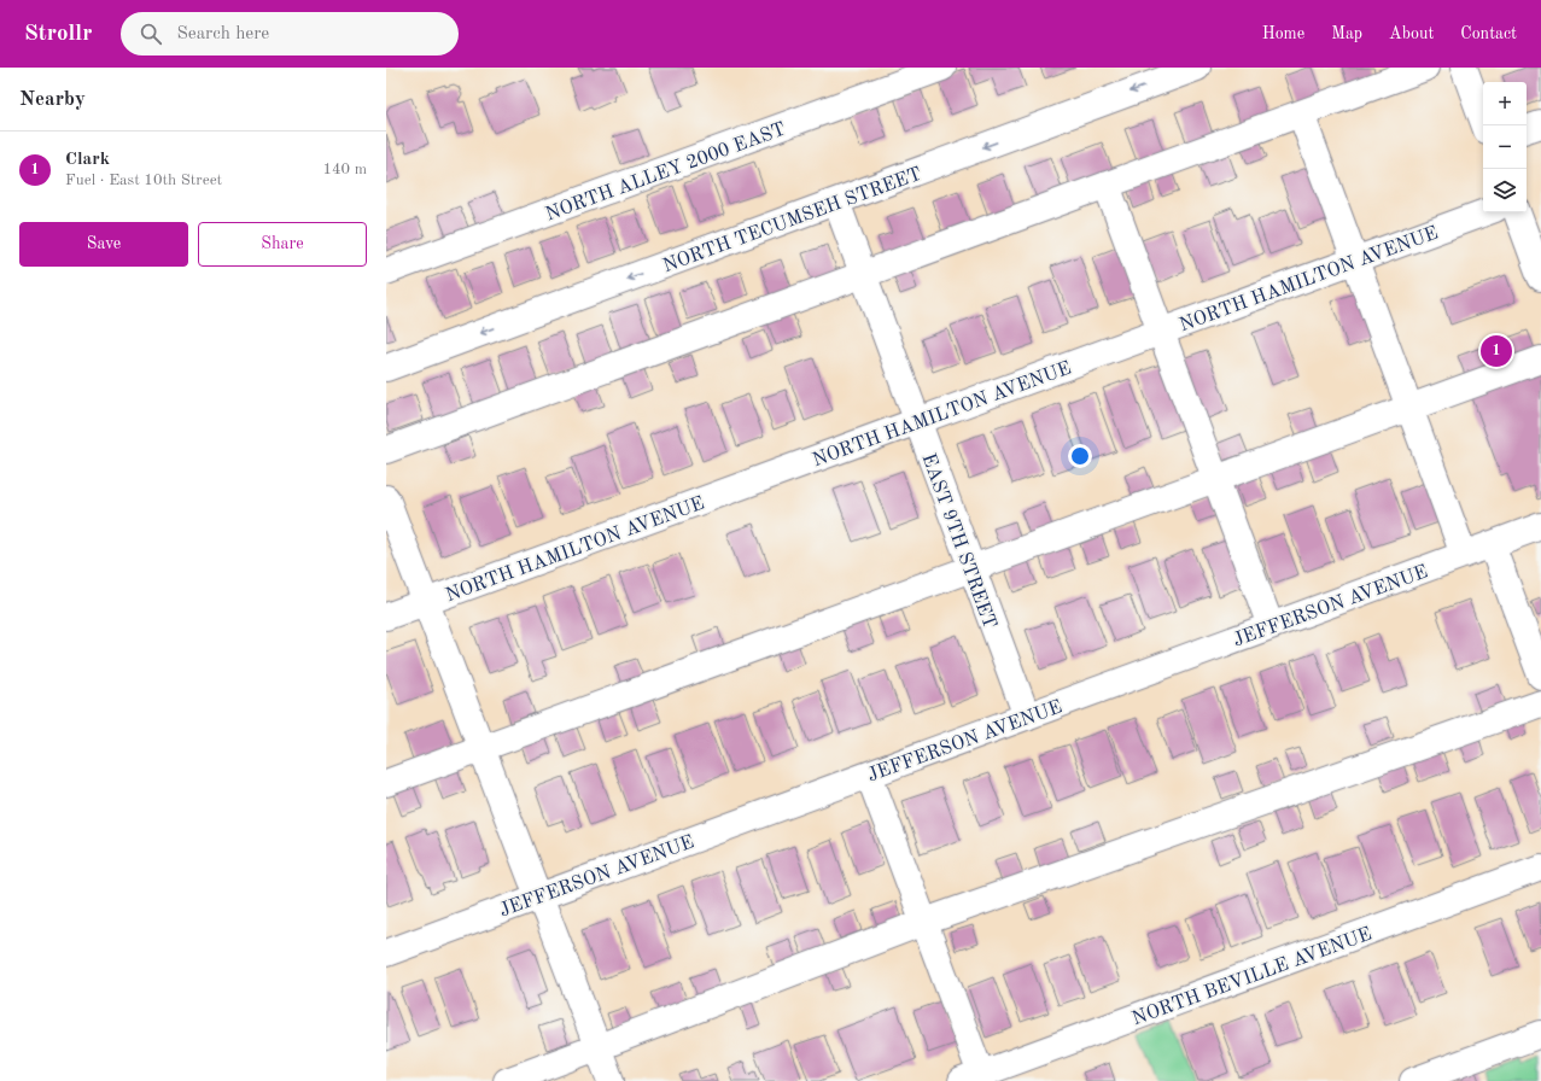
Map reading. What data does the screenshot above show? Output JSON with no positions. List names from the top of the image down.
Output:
{
  "streets": {
    "street": [
      "NORTH ALLEY 2000 EAST",
      "NORTH TECUMSEH STREET",
      "NORTH HAMILTON AVENUE",
      "EAST 9TH STREET",
      "JEFFERSON AVENUE",
      "NORTH BEVILLE AVENUE"
    ]
  },
  "crossings": [
    ["NORTH TECUMSEH STREET", "EAST 9TH STREET"],
    ["NORTH HAMILTON AVENUE", "EAST 9TH STREET"],
    ["EAST 9TH STREET", "JEFFERSON AVENUE"]
  ],
  "page": {
    "header": "Strollr",
    "search": "Search here",
    "nav": [
      "Home",
      "Map",
      "About",
      "Contact"
    ],
    "heading": "Nearby",
    "map_buttons": ["+", "−"],
    "list": [
      {
        "mark": "1",
        "name": "Clark",
        "note": "Fuel · East 10th Street",
        "value": "140 m"
      }
    ],
    "buttons": ["Save", "Share"],
    "pins": "1"
  }
}
